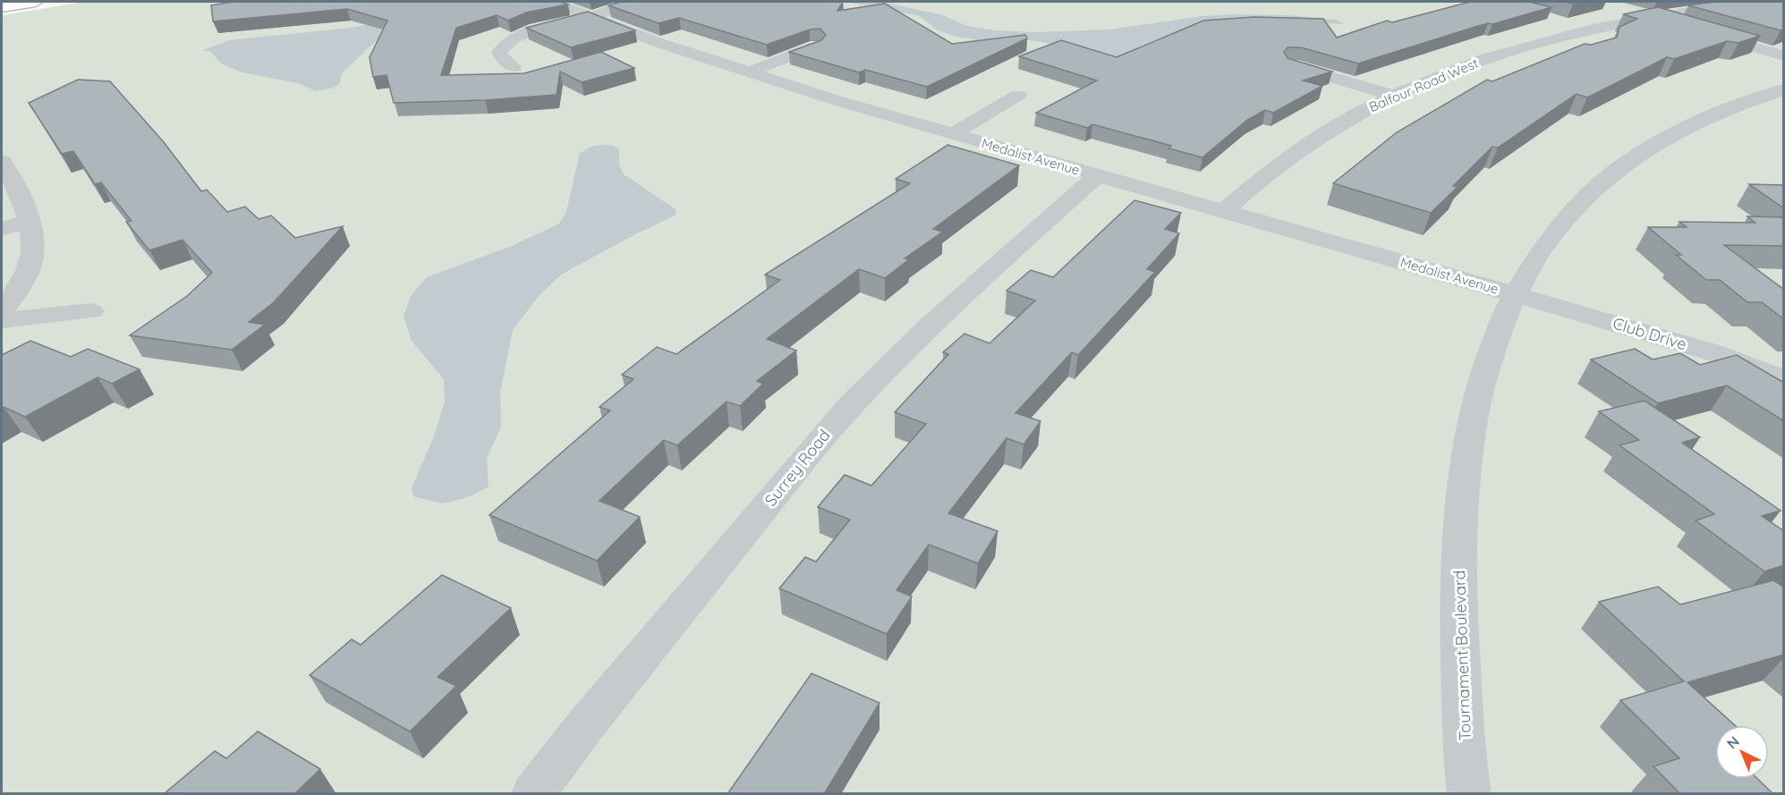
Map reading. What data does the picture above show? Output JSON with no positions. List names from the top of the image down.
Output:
{
  "streets": {
    "street": [
      "Balfour Road West",
      "Medalist Avenue",
      "Club Drive",
      "Surrey Road",
      "Tournament Boulevard"
    ]
  },
  "crossings": [
    ["Balfour Road West", "Medalist Avenue"],
    ["Medalist Avenue", "Club Drive"],
    ["Medalist Avenue", "Surrey Road"],
    ["Medalist Avenue", "Tournament Boulevard"],
    ["Club Drive", "Tournament Boulevard"]
  ],
  "north": "top left"
}
